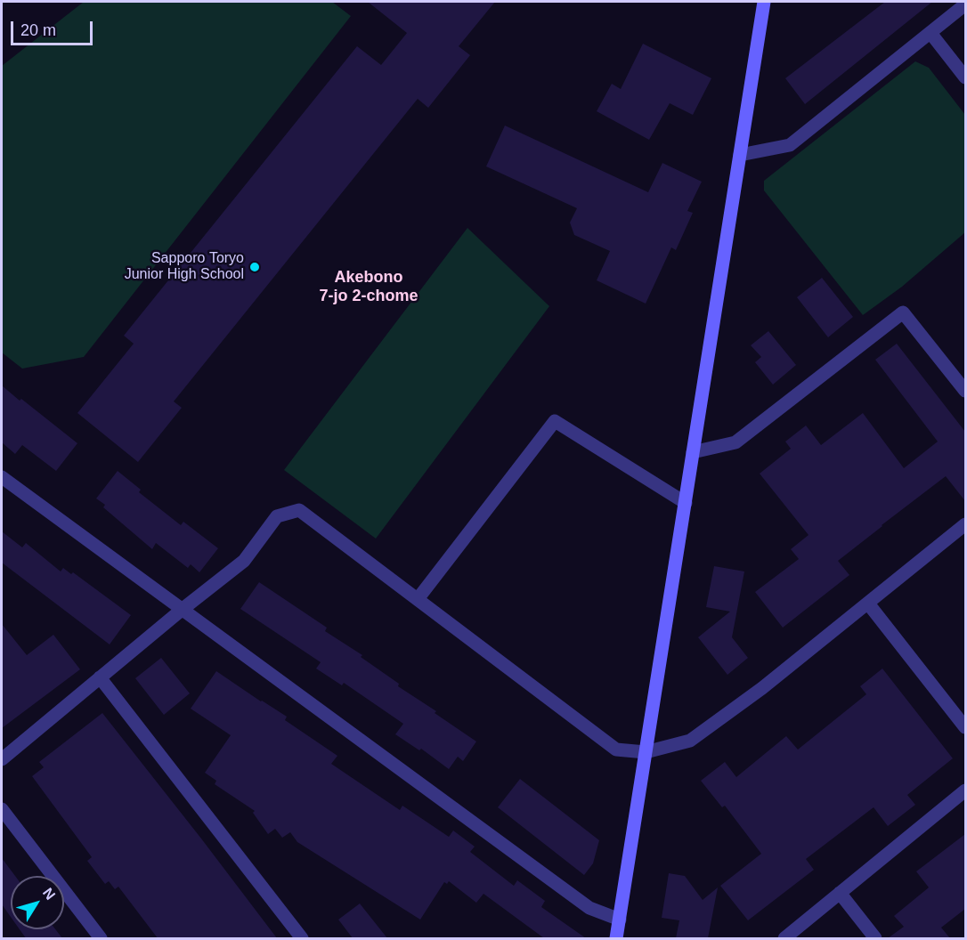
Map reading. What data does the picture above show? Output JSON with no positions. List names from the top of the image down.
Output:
{
  "districts": ["Akebono 7-jo 2-chome"],
  "places": ["Sapporo Toryo Junior High School"],
  "scale_bar": "20 m",
  "north": "top right"
}
